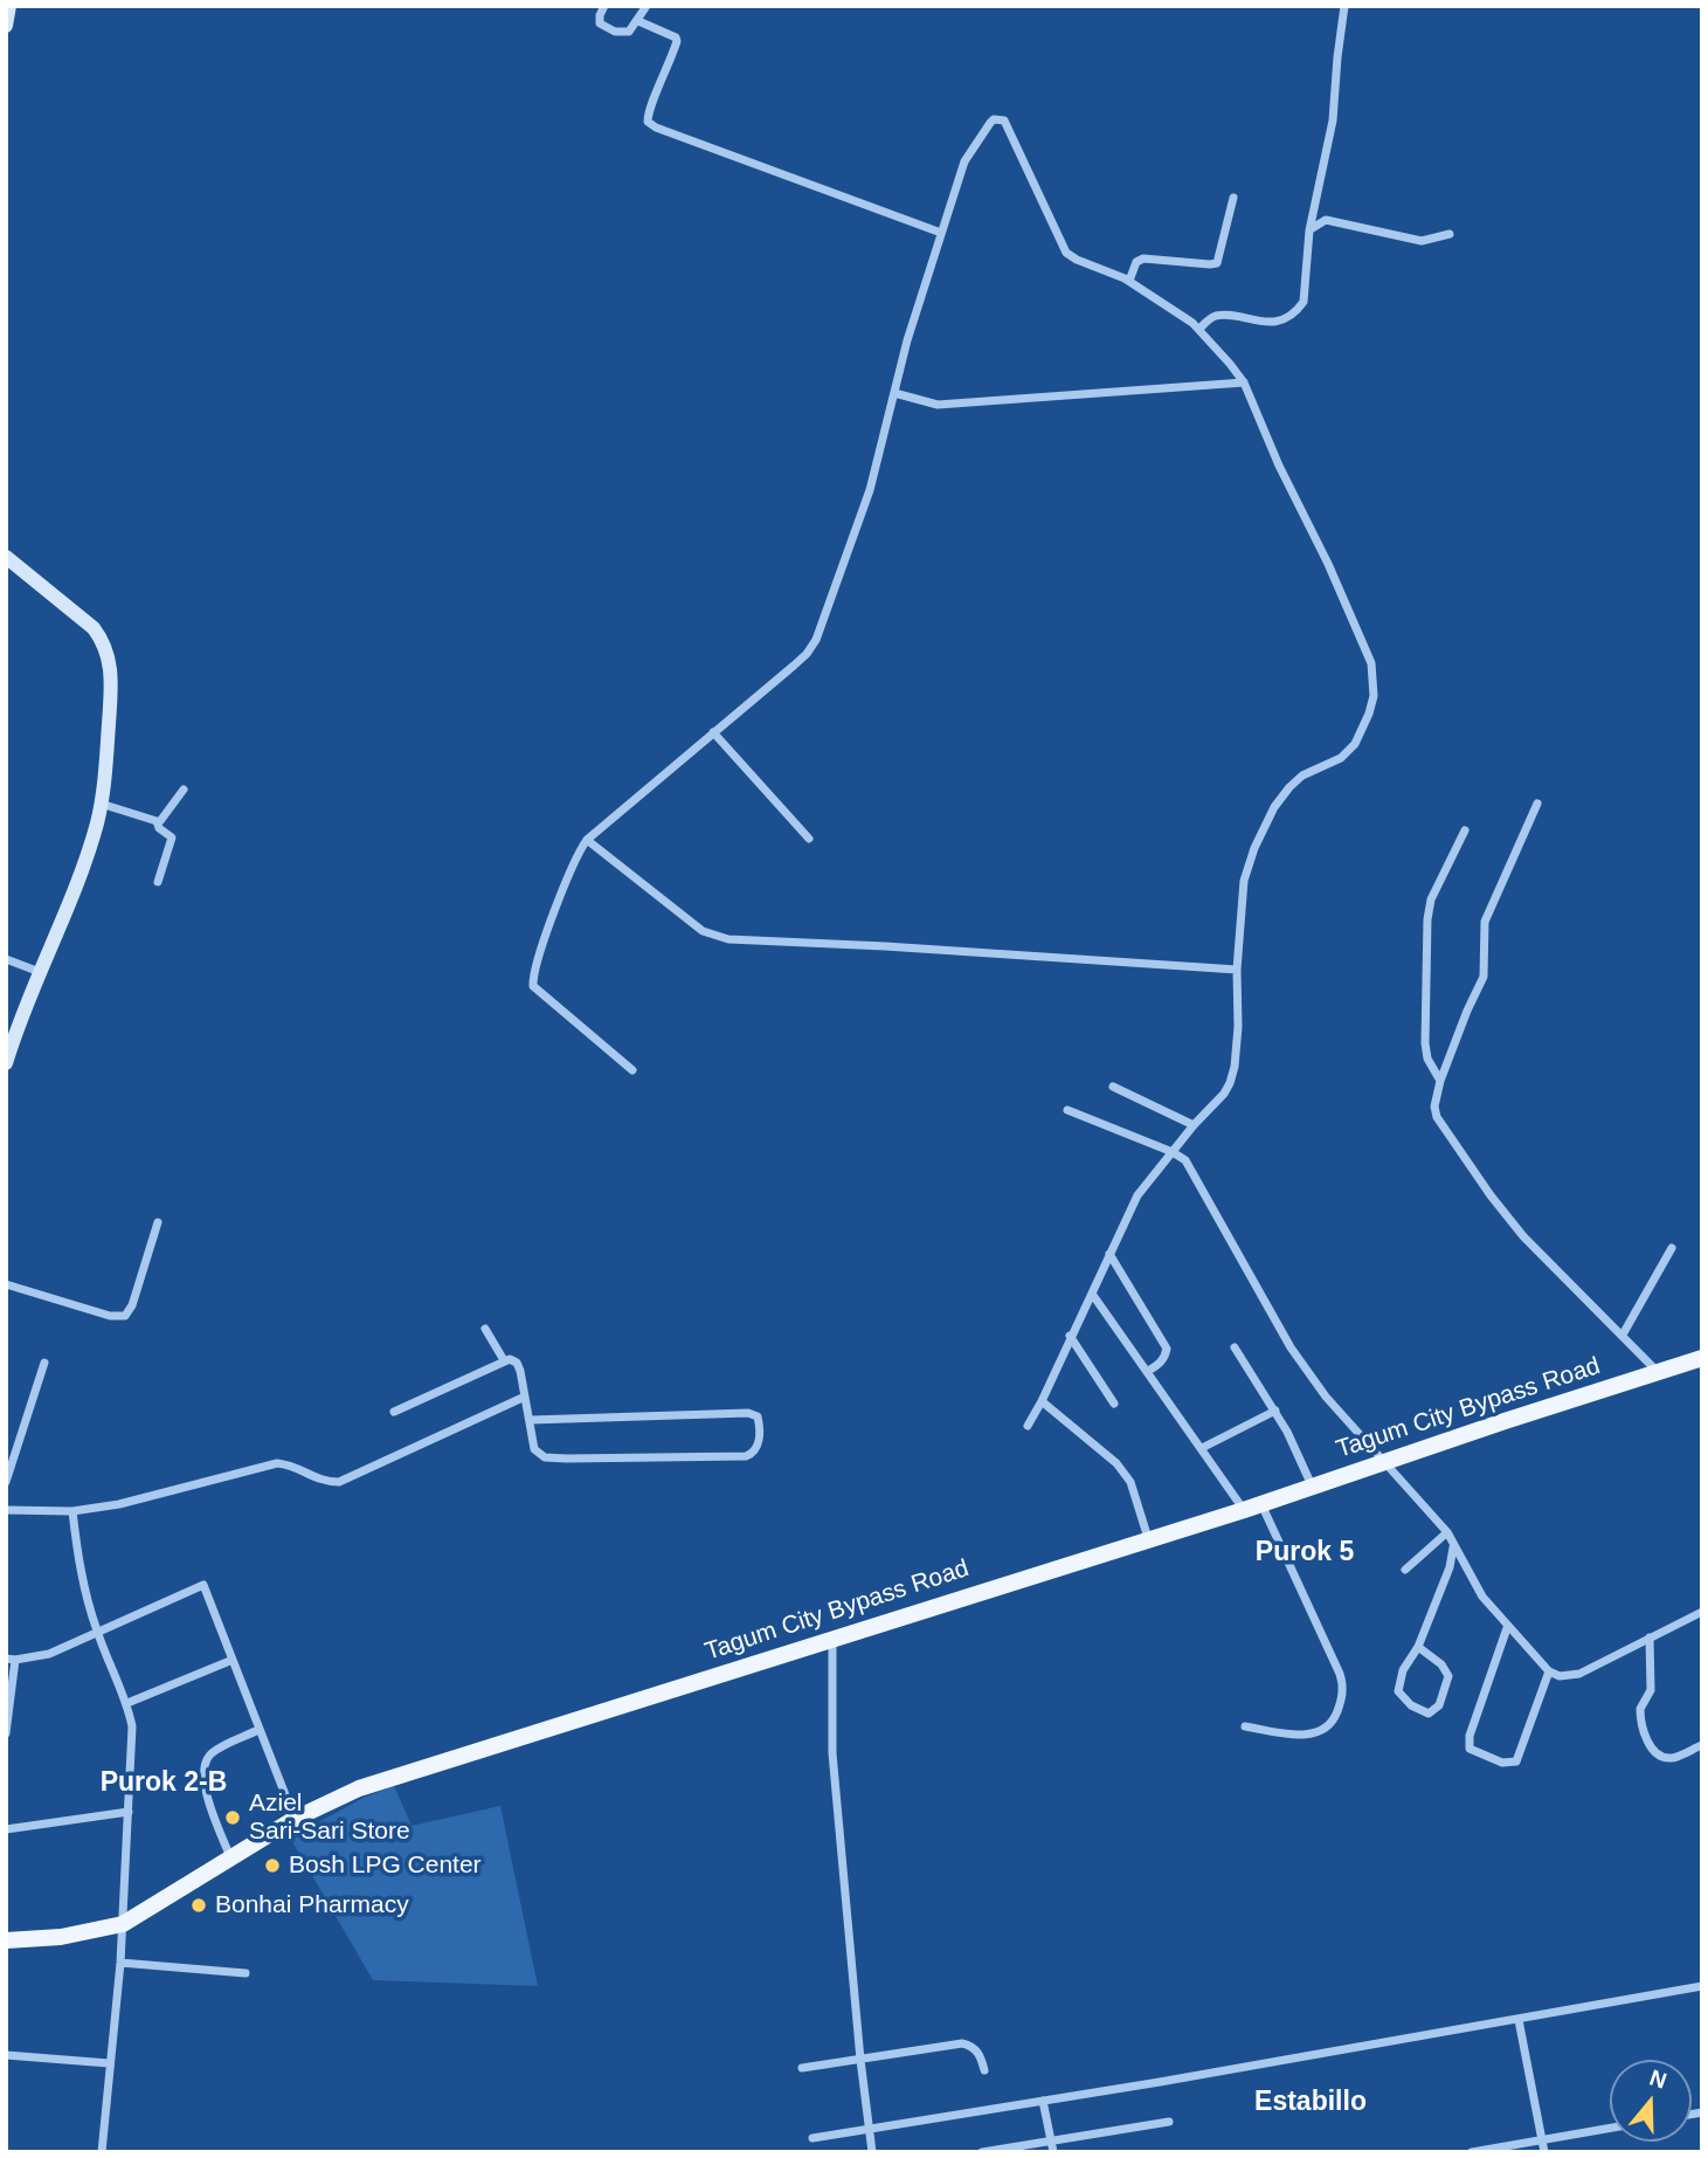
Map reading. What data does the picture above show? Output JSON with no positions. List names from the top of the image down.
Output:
{
  "streets": {
    "main road": ["Tagum City Bypass Road"]
  },
  "districts": ["Purok 5", "Purok 2-B", "Estabillo"],
  "places": ["Aziel Sari-Sari Store", "Bosh LPG Center", "Bonhai Pharmacy"],
  "north": "top"
}
